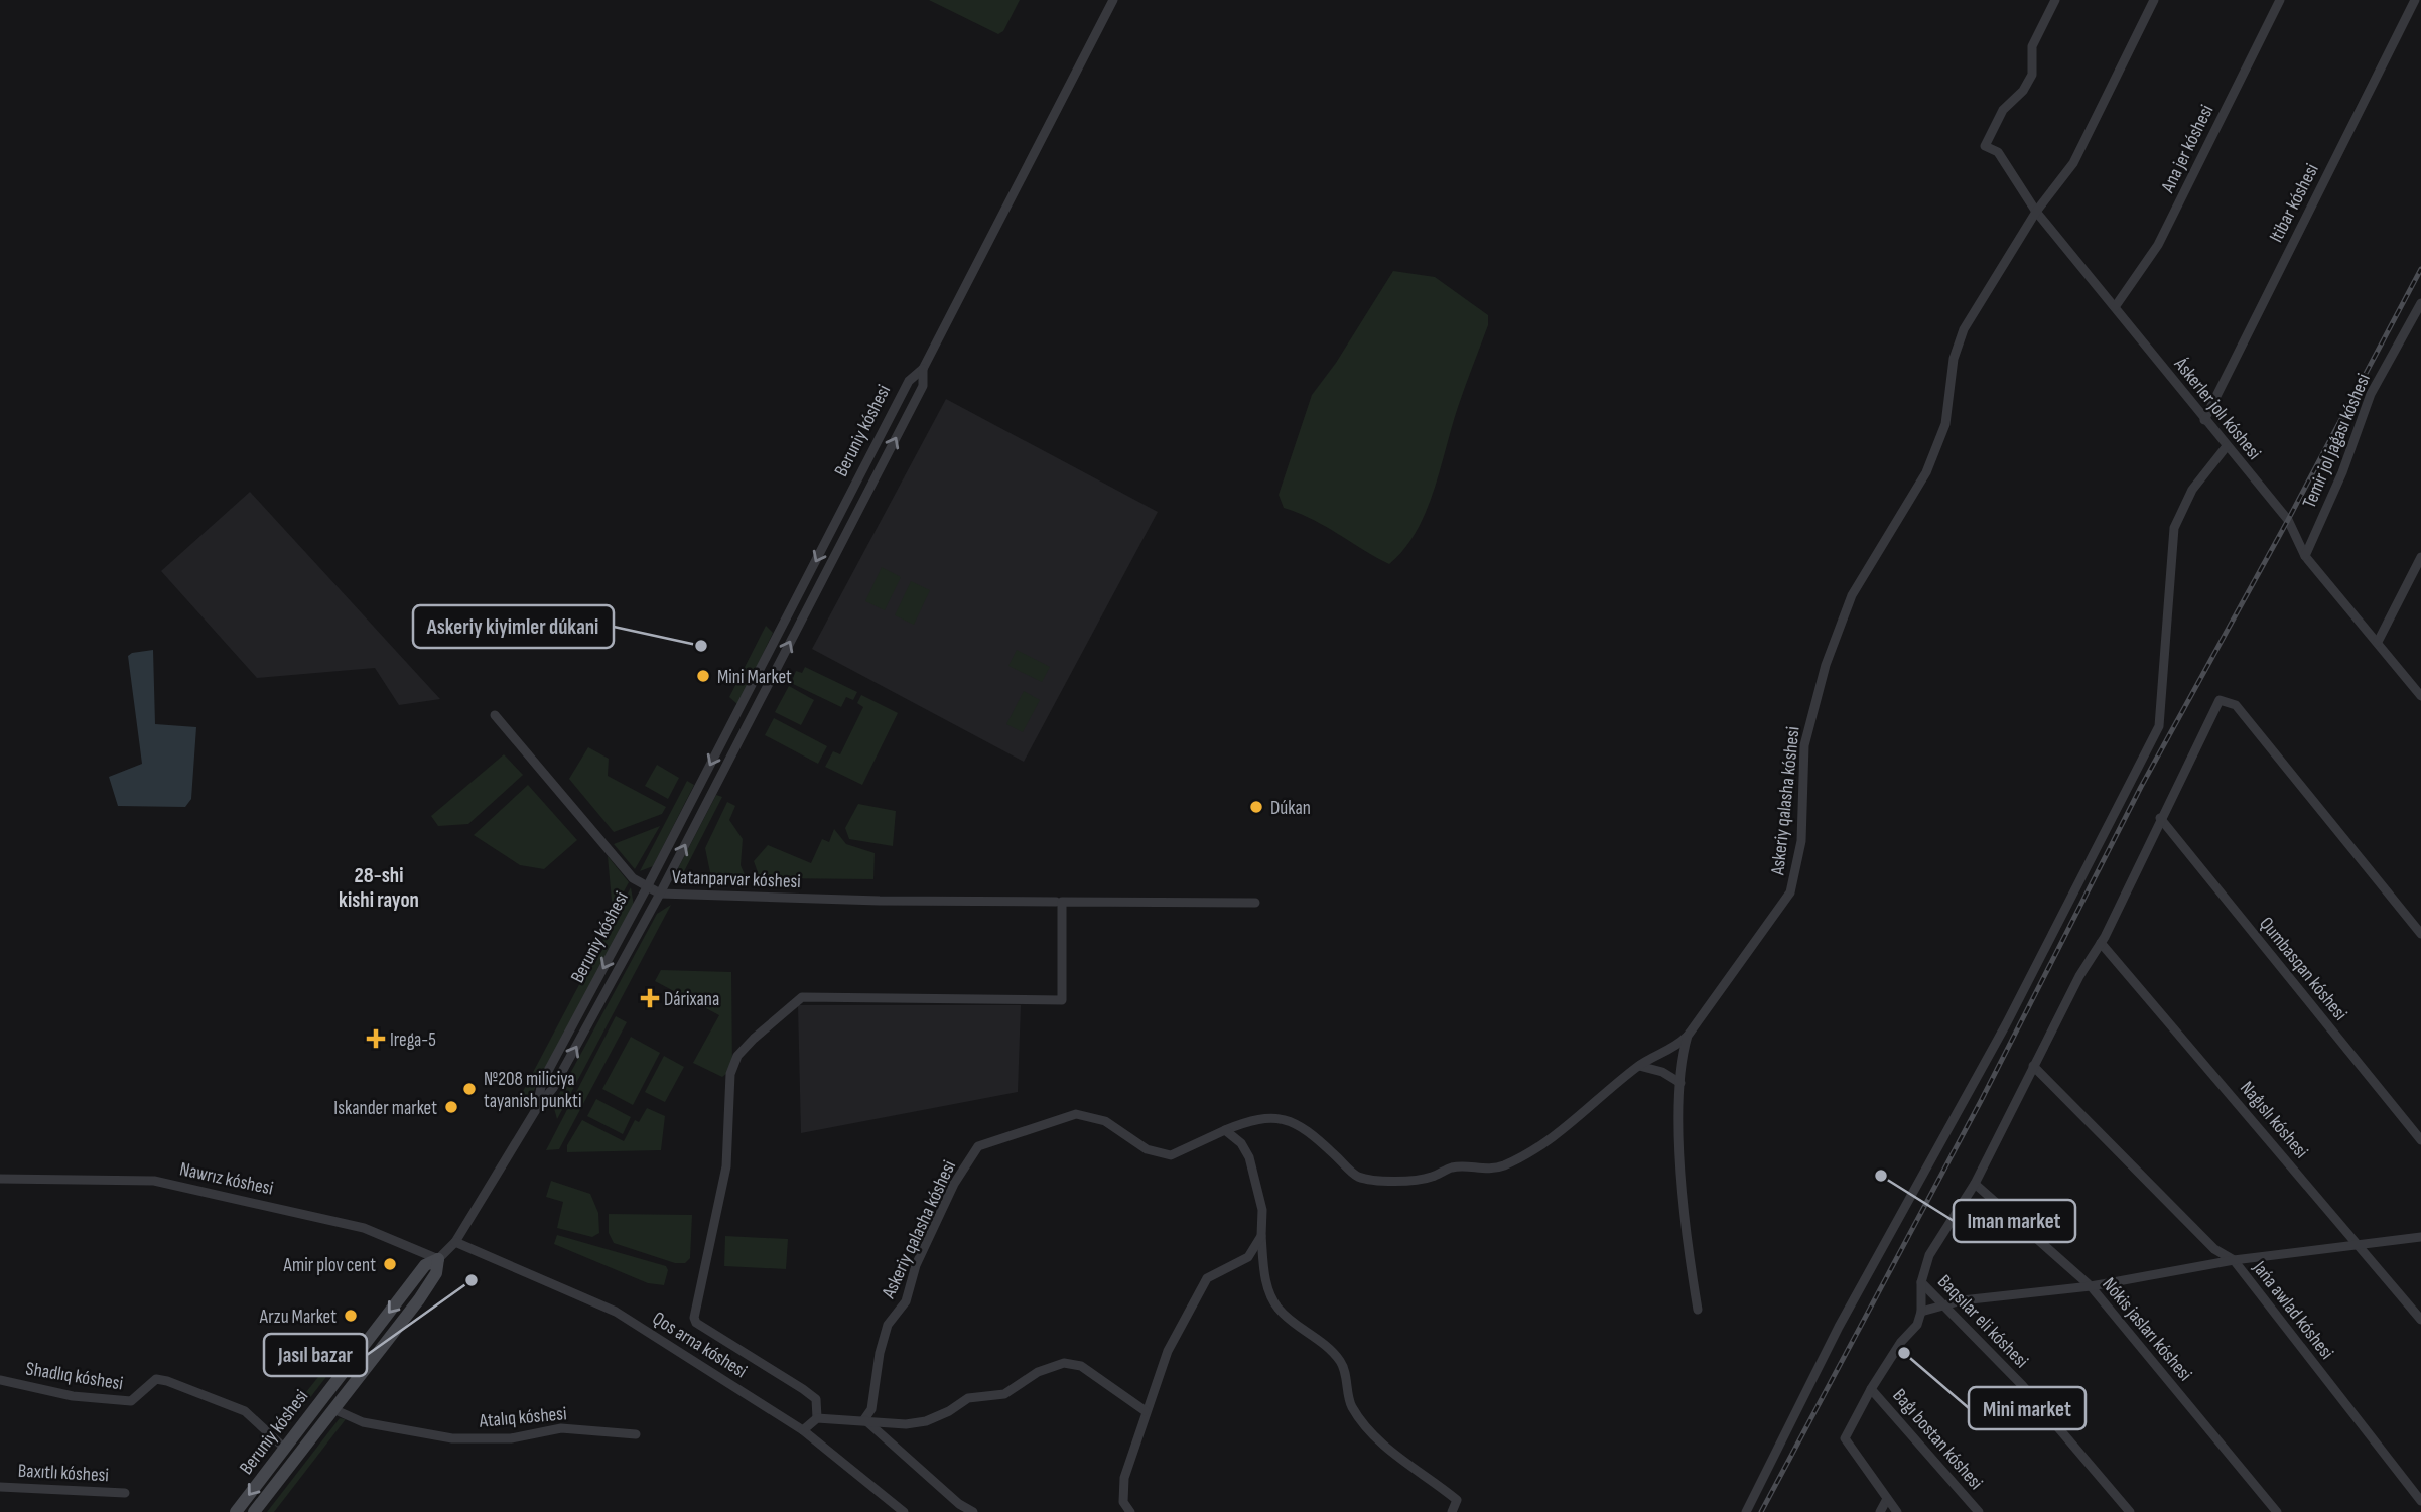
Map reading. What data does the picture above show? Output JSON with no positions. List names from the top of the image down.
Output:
{
  "streets": {
    "street": [
      "Ana jer kóshesi",
      "Itibar kóshesi",
      "Áskerler jolı kóshesi",
      "Beruniy kóshesi",
      "Temir jol jaǵası kóshesi",
      "Askeriy qalasha kóshesi",
      "Vatanparvar kóshesi",
      "Qumbasqan kóshesi",
      "Naǵıslı kóshesi",
      "Nawrız kóshesi",
      "Jańa awlad kóshesi",
      "Baqsılar eli kóshesi",
      "Nókis jasları kóshesi",
      "Qos arna kóshesi",
      "Shadlıq kóshesi",
      "Atalıq kóshesi",
      "Baǵı bostan kóshesi",
      "Baxıtlı kóshesi"
    ]
  },
  "crossings": [
    ["Ana jer kóshesi", "Áskerler jolı kóshesi"],
    ["Itibar kóshesi", "Áskerler jolı kóshesi"],
    ["Áskerler jolı kóshesi", "Temir jol jaǵası kóshesi"],
    ["Áskerler jolı kóshesi", "Askeriy qalasha kóshesi"],
    ["Beruniy kóshesi", "Vatanparvar kóshesi"],
    ["Beruniy kóshesi", "Nawrız kóshesi"],
    ["Beruniy kóshesi", "Shadlıq kóshesi"],
    ["Beruniy kóshesi", "Atalıq kóshesi"]
  ],
  "districts": ["28-shi kishi rayon"],
  "places": {
    "other": [
      "Askeriy kiyimler dúkani",
      "Mini Market",
      "Dúkan",
      "№208 miliciya tayanish punkti",
      "Iskander market",
      "Iman market",
      "Amir plov cent",
      "Jasıl bazar",
      "Arzu Market",
      "Mini market"
    ],
    "health": ["Dárixana", "Irega-5"]
  }
}
